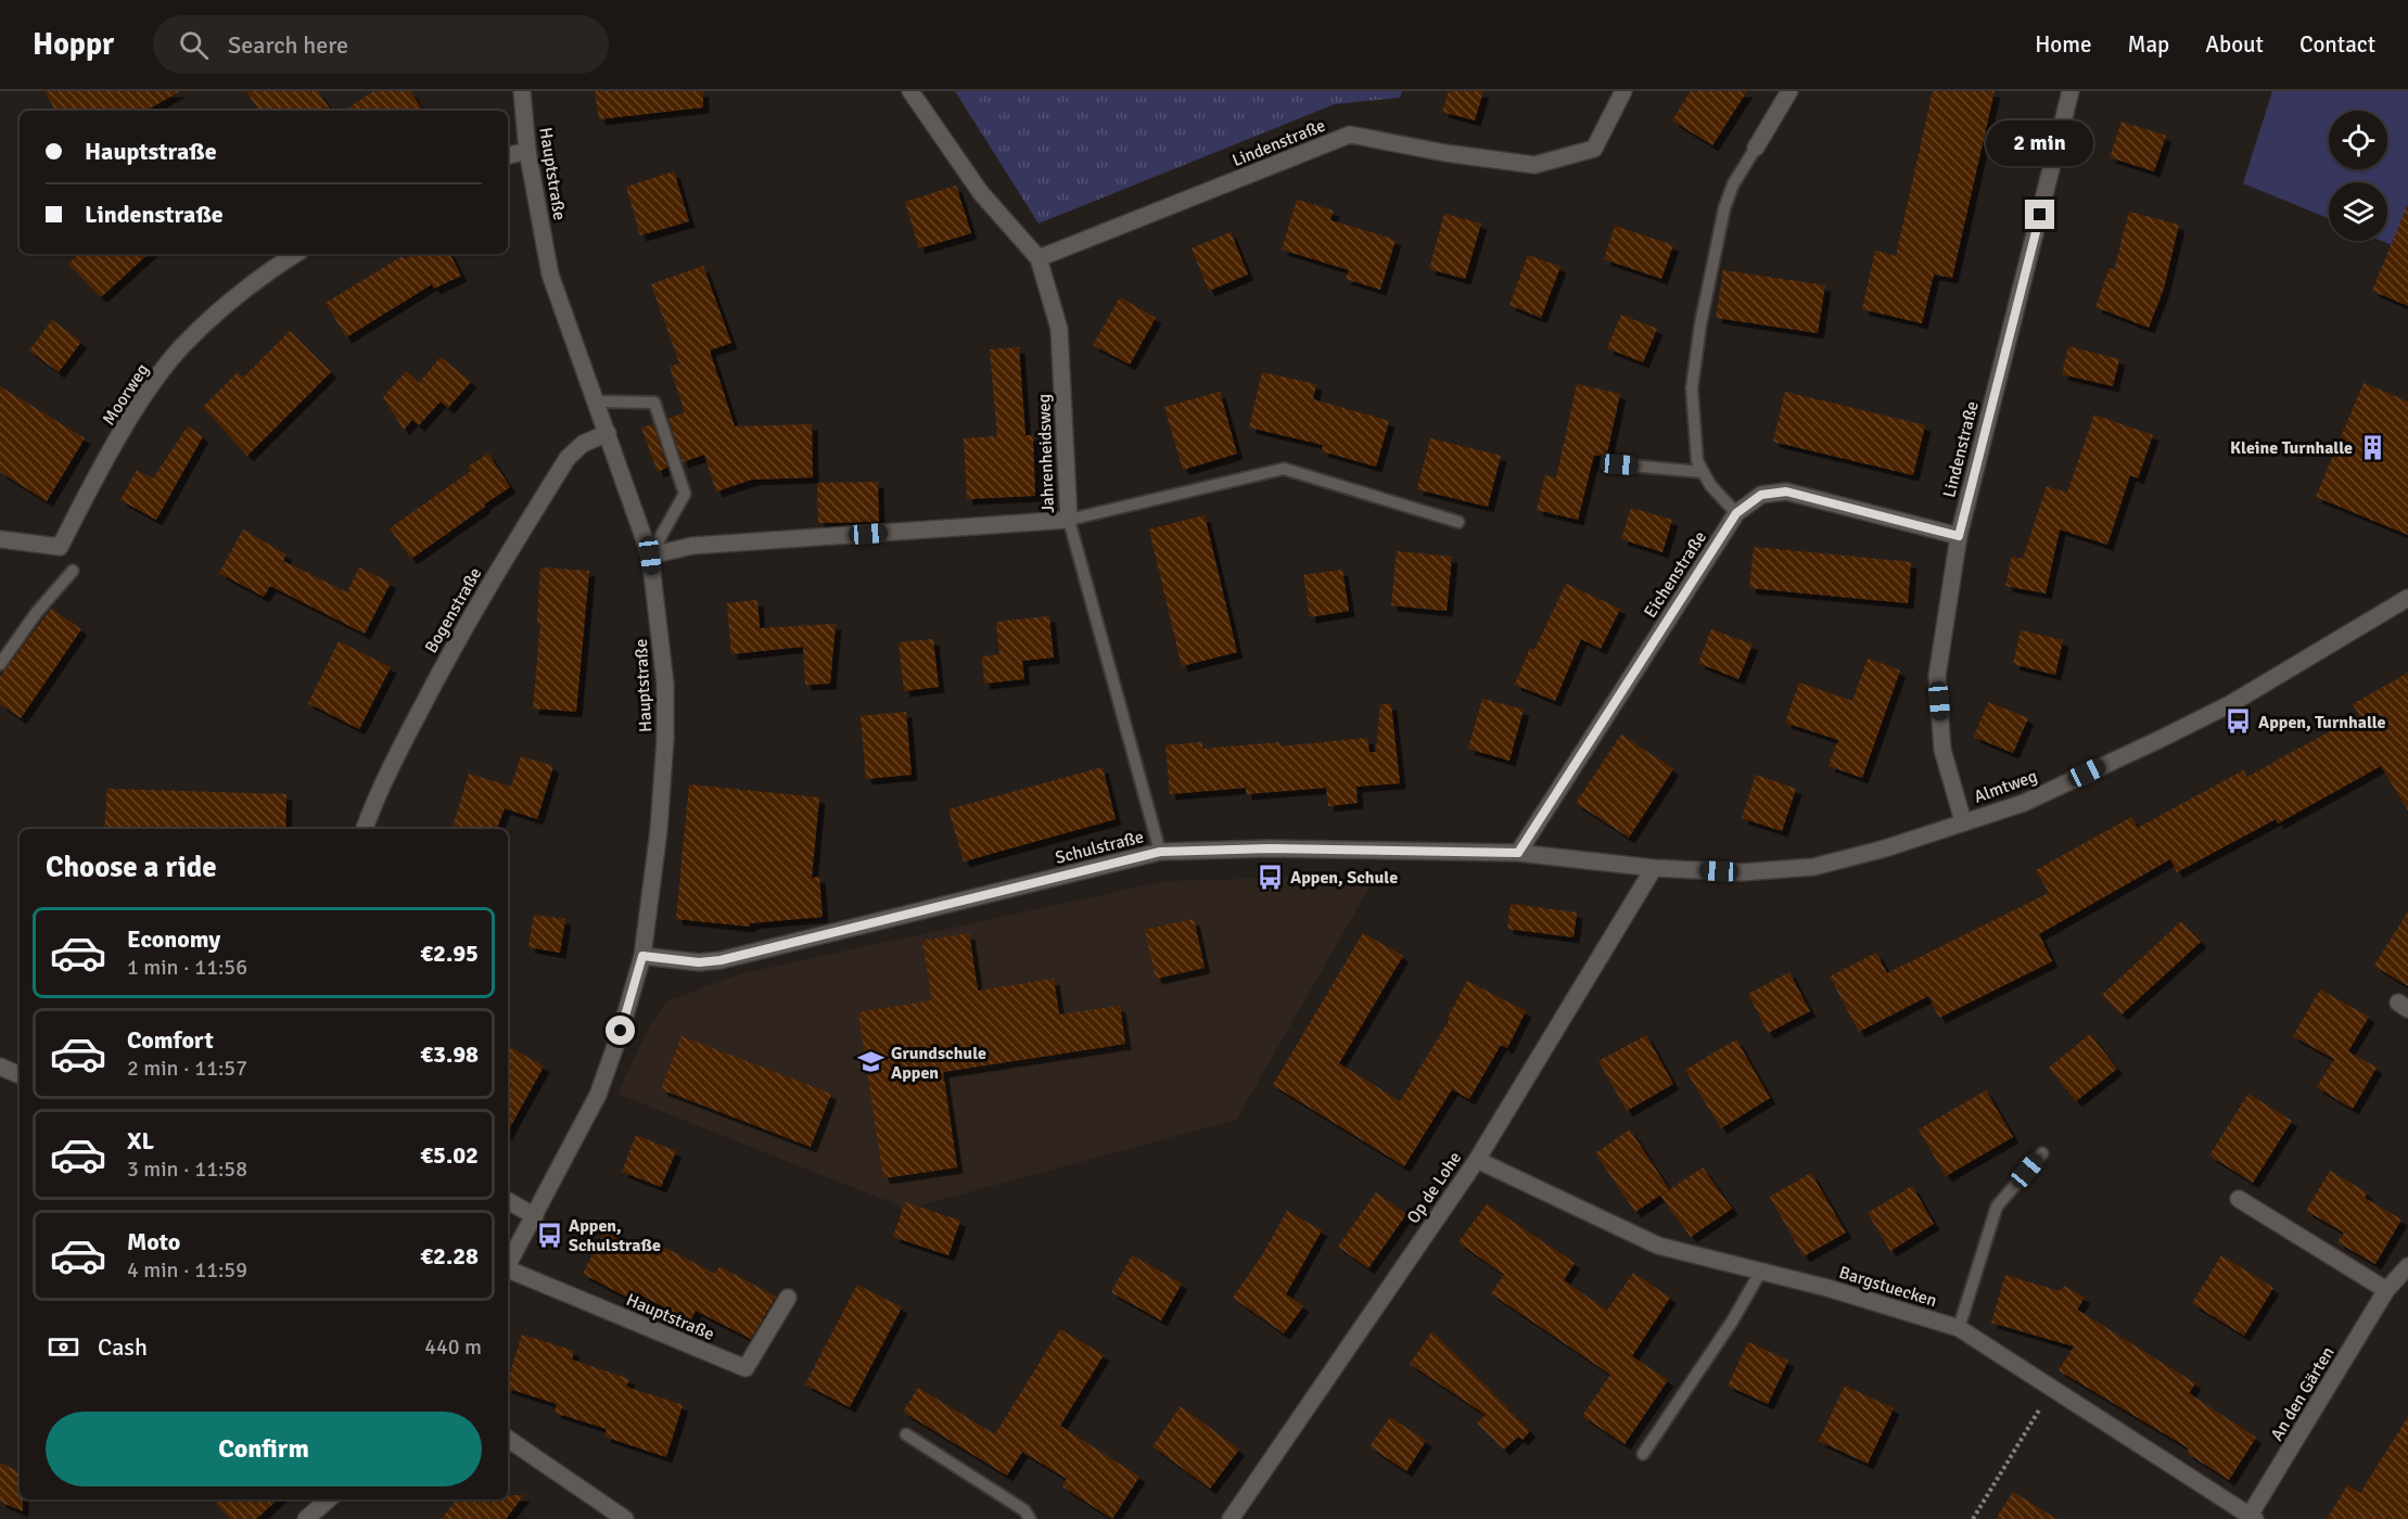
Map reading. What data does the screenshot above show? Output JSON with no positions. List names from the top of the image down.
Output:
{
  "streets": {
    "street": [
      "Lindenstraße",
      "Hauptstraße",
      "Moorweg",
      "Jahrenheidsweg",
      "Eichenstraße",
      "Bogenstraße",
      "Almtweg",
      "Schulstraße",
      "Op de Lohe",
      "Bargstuecken",
      "An den Gärten"
    ]
  },
  "crossings": [
    ["Lindenstraße", "Jahrenheidsweg"],
    ["Lindenstraße", "Eichenstraße"],
    ["Lindenstraße", "Almtweg"],
    ["Hauptstraße", "Jahrenheidsweg"],
    ["Hauptstraße", "Bogenstraße"],
    ["Hauptstraße", "Schulstraße"],
    ["Eichenstraße", "Schulstraße"],
    ["Almtweg", "Schulstraße"],
    ["Almtweg", "Op de Lohe"],
    ["Schulstraße", "Op de Lohe"],
    ["Op de Lohe", "Bargstuecken"],
    ["Bargstuecken", "An den Gärten"]
  ],
  "places": {
    "building": ["Kleine Turnhalle"],
    "bus stop": ["Appen, Turnhalle", "Appen, Schule", "Appen, Schulstraße"],
    "school or university": ["Grundschule Appen"]
  },
  "page": {
    "header": "Hoppr",
    "search": "Search here",
    "nav": [
      "Home",
      "Map",
      "About",
      "Contact"
    ],
    "banner": ["Hauptstraße", "Lindenstraße"],
    "bubble": "2 min",
    "heading": "Choose a ride",
    "list": [
      {
        "name": "Economy",
        "note": "1 min · 11:56",
        "value": "€2.95"
      },
      {
        "name": "Comfort",
        "note": "2 min · 11:57",
        "value": "€3.98"
      },
      {
        "name": "XL",
        "note": "3 min · 11:58",
        "value": "€5.02"
      },
      {
        "name": "Moto",
        "note": "4 min · 11:59",
        "value": "€2.28"
      }
    ],
    "pay": ["Cash", "440 m"],
    "buttons": "Confirm"
  }
}
